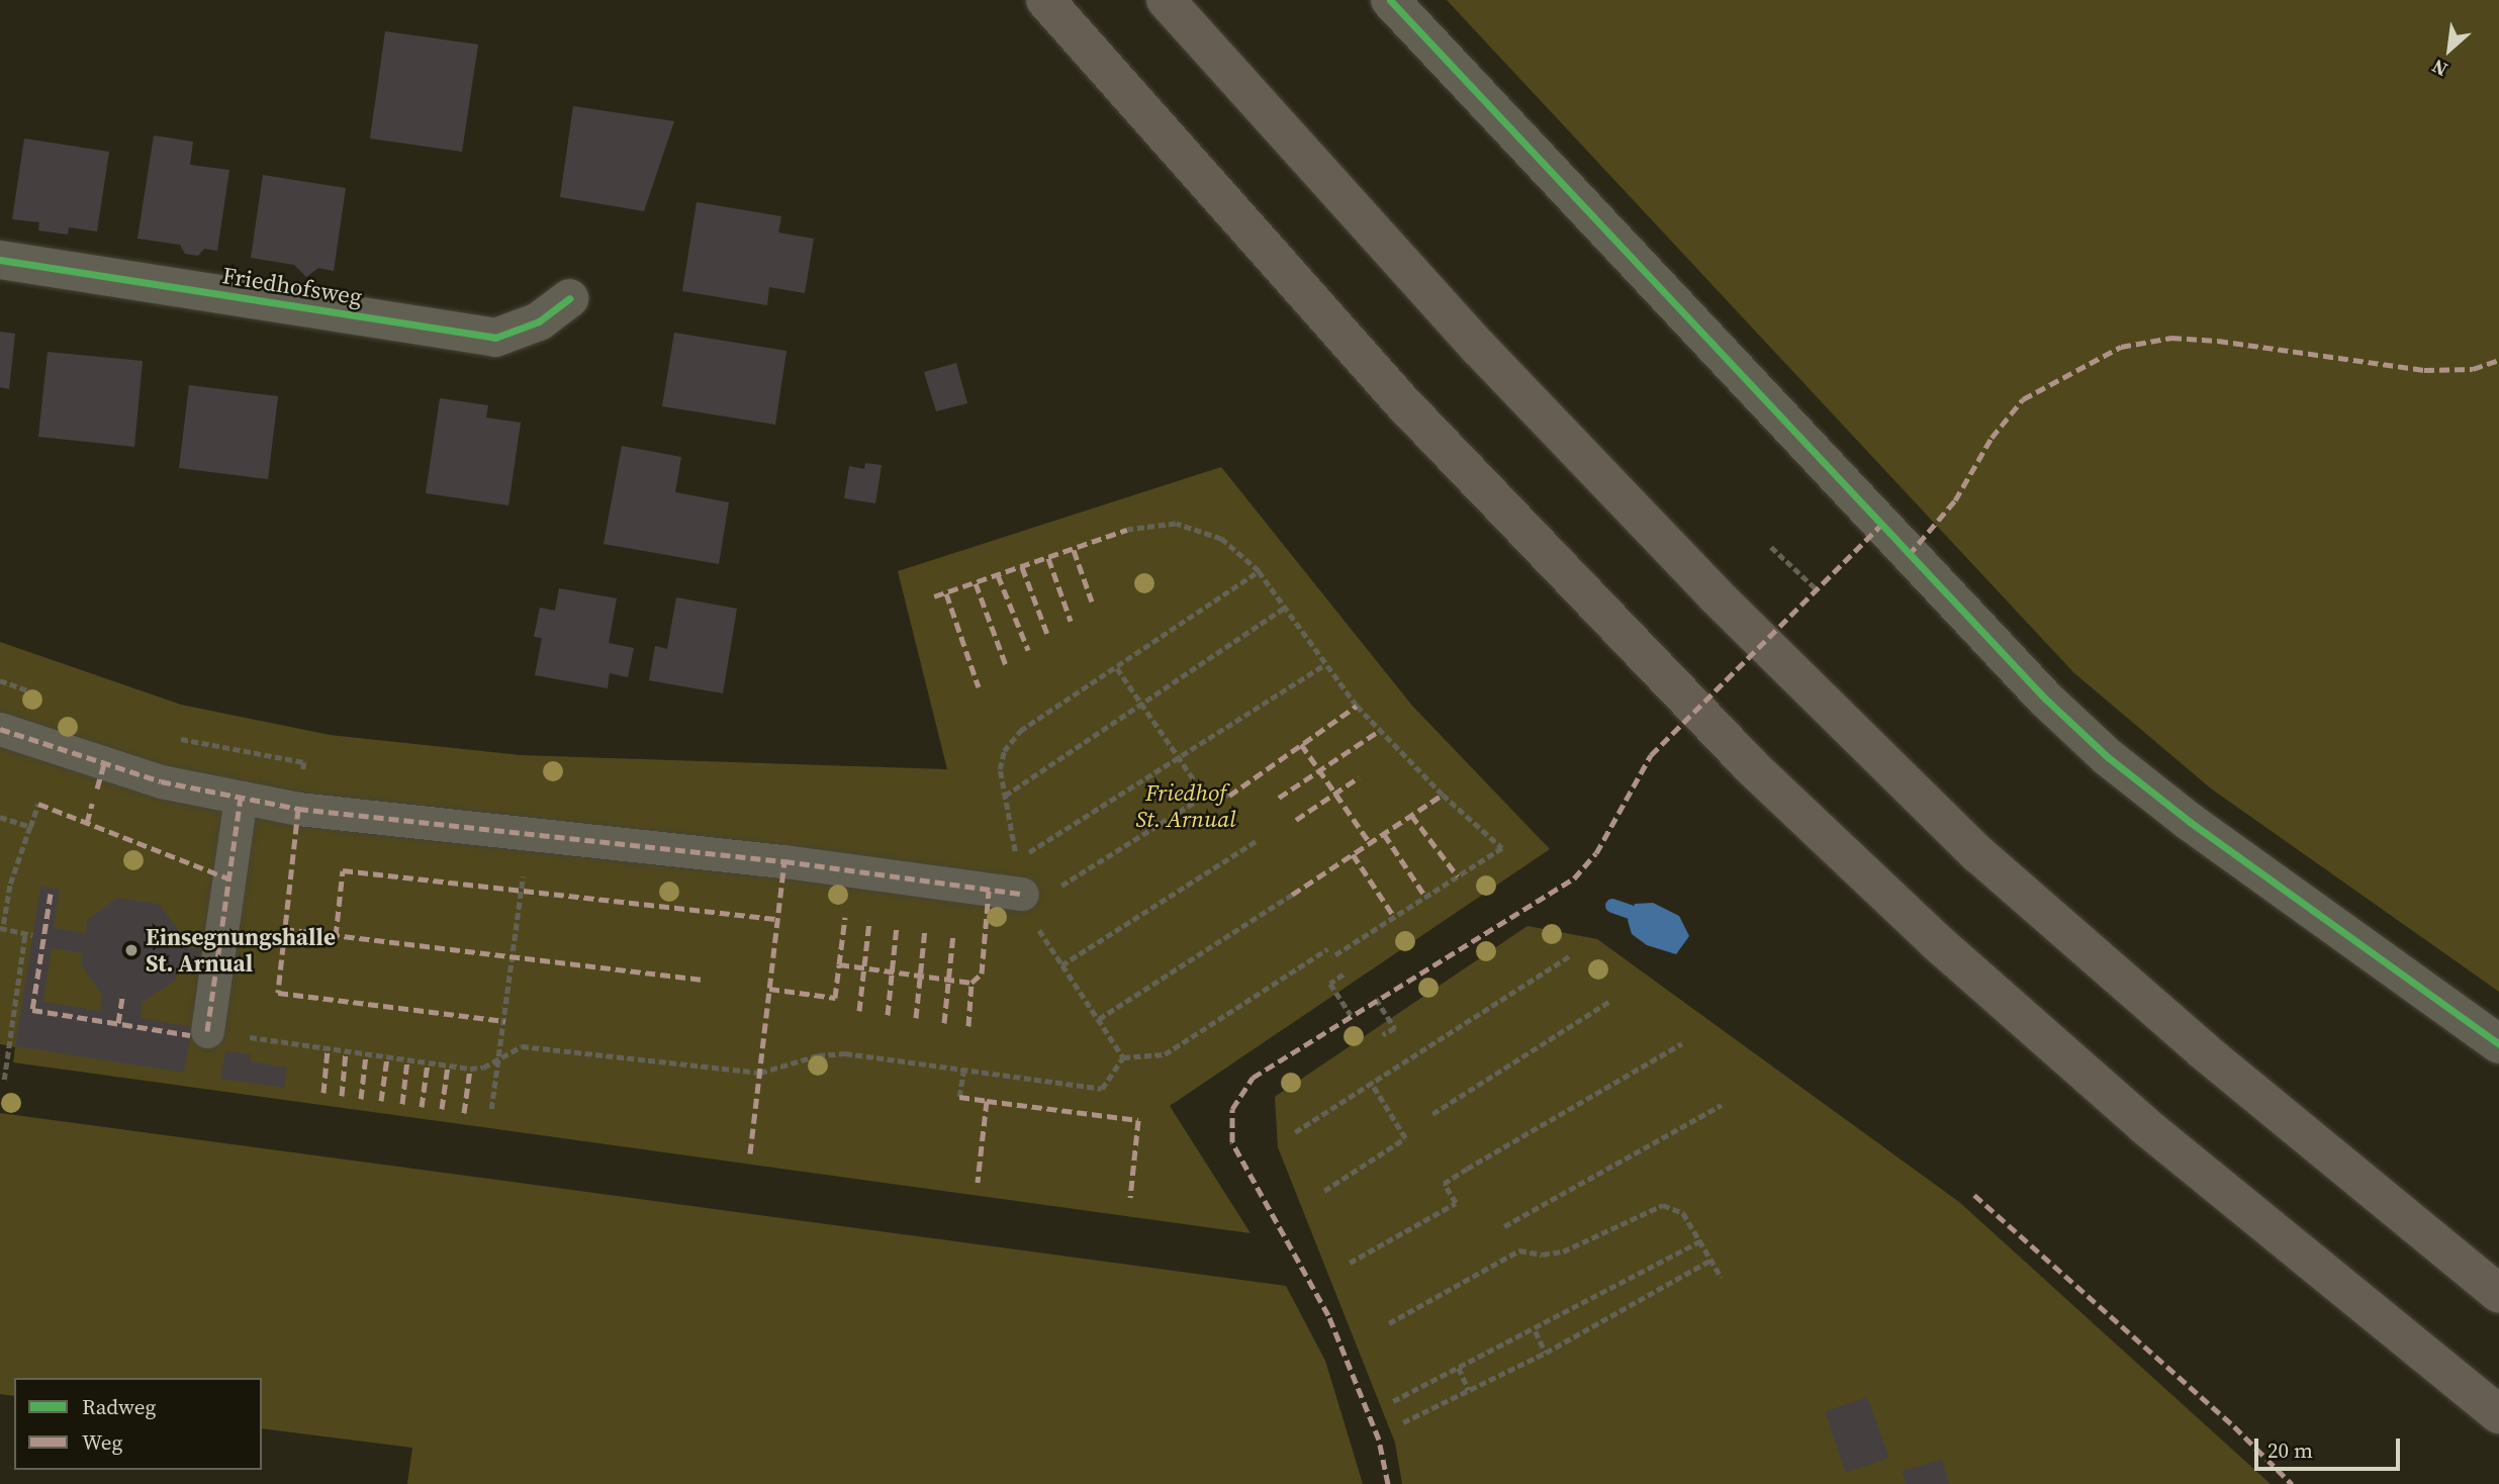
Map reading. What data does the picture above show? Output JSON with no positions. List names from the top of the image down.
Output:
{
  "streets": {
    "street": ["Friedhofsweg"]
  },
  "parks": ["Friedhof St. Arnual"],
  "places": ["Einsegnungshalle St. Arnual"],
  "legend": ["Radweg", "Weg"],
  "scale_bar": "20 m",
  "north": "bottom left"
}
